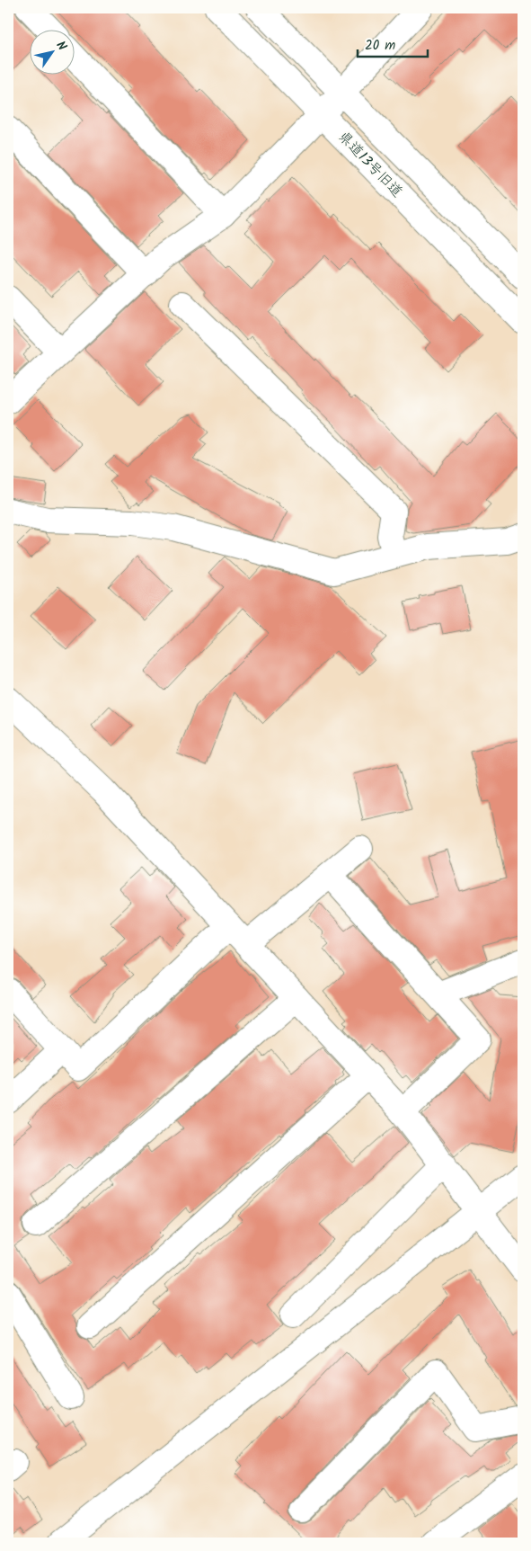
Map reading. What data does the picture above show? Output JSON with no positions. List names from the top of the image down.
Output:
{
  "streets": {
    "street": ["県道13号旧道"]
  },
  "scale_bar": "20 m",
  "north": "top right"
}
